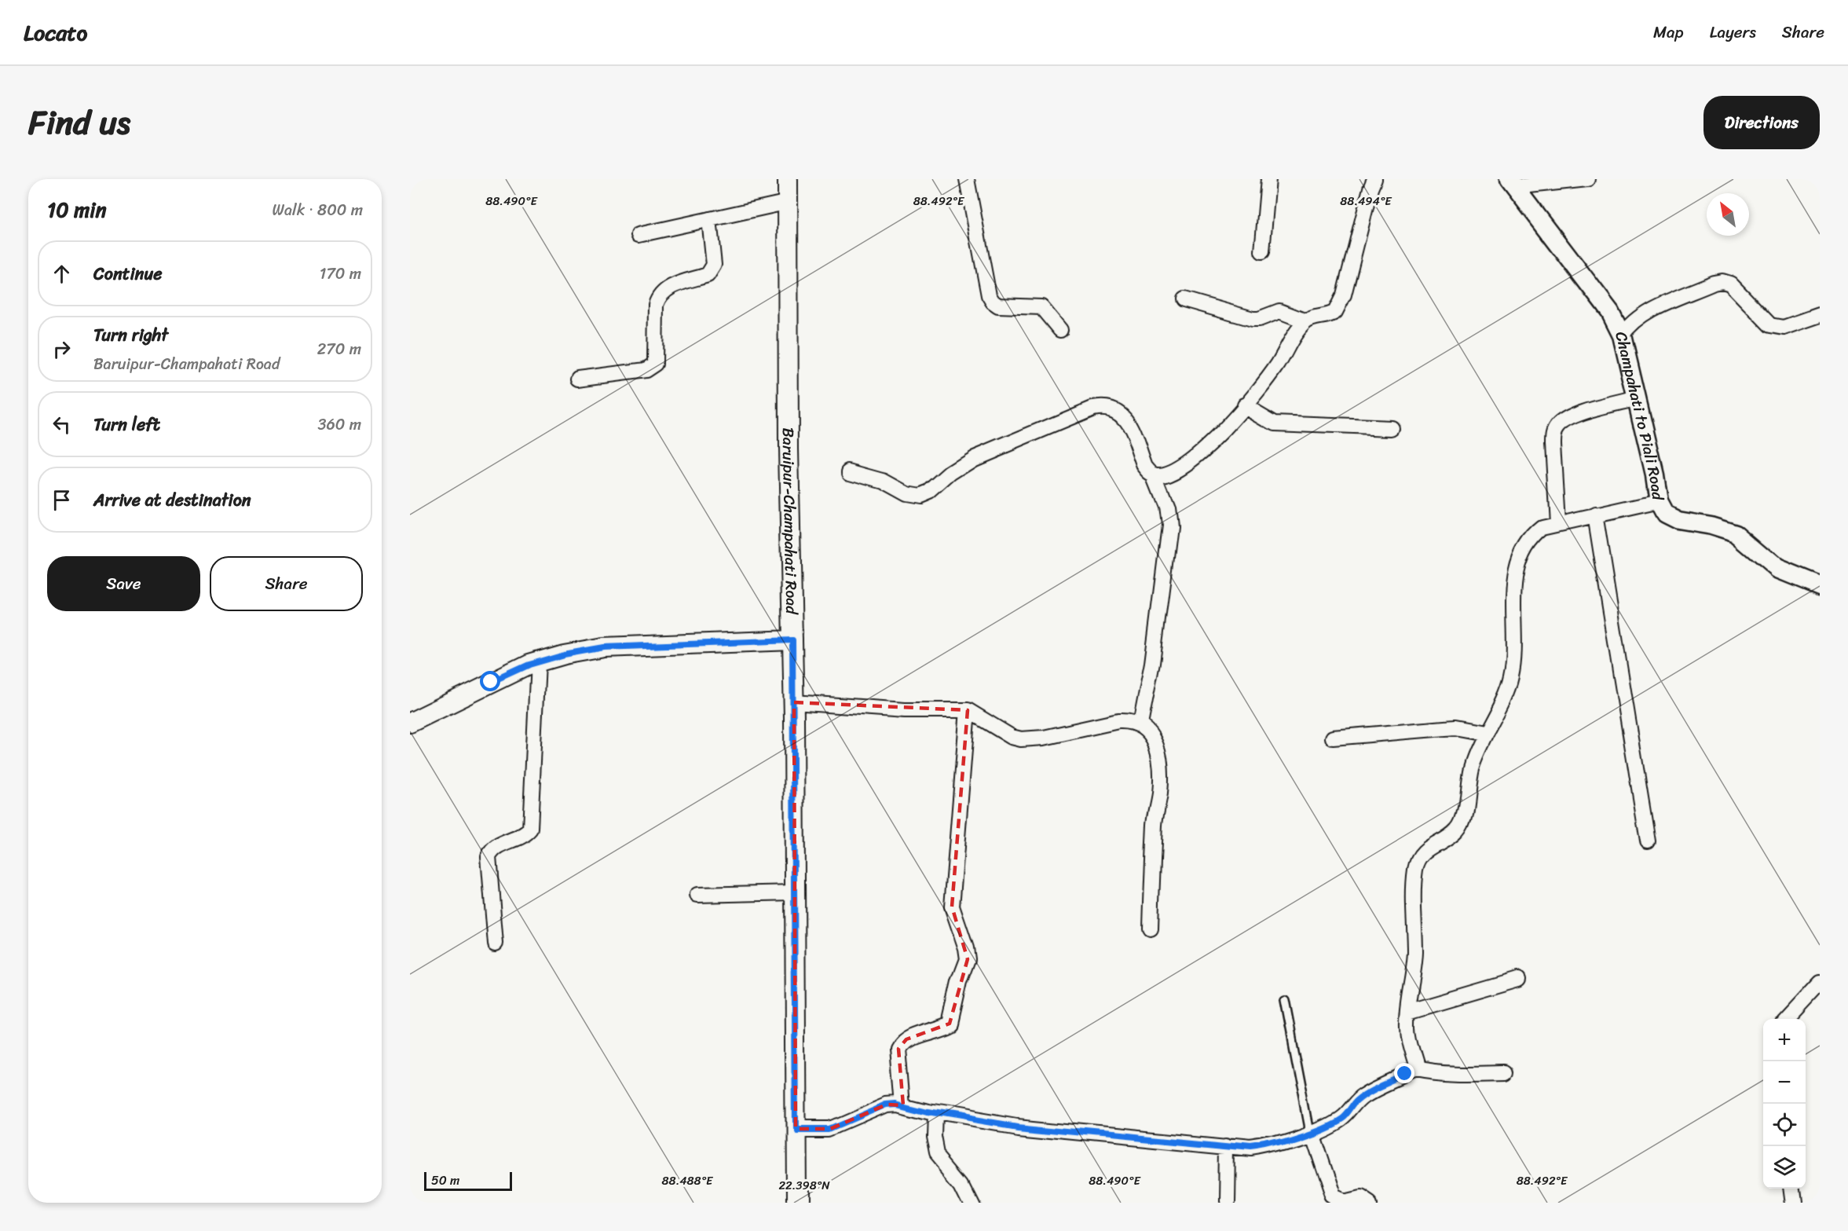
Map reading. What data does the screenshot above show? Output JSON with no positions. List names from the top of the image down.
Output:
{
  "streets": {
    "main road": ["Baruipur-Champahati Road"],
    "street": ["Champahati to Piali Road"]
  },
  "scale_bar": "50 m",
  "north": "top left",
  "page": {
    "header": "Locato",
    "nav": ["Map", "Layers", "Share"],
    "title": "Find us",
    "buttons": [
      "Directions",
      ["Save", "Share"]
    ],
    "heading": ["10 min", "Walk · 800 m"],
    "list": [
      ["Continue", "170 m"],
      ["Turn right", "Baruipur-Champahati Road", "270 m"],
      ["Turn left", "360 m"],
      "Arrive at destination"
    ],
    "map_buttons": ["+", "−"],
    "scale": "50 m"
  },
  "coordinates": [
    "88.490°E",
    "88.492°E",
    "88.494°E",
    "88.488°E",
    "22.398°N"
  ]
}
